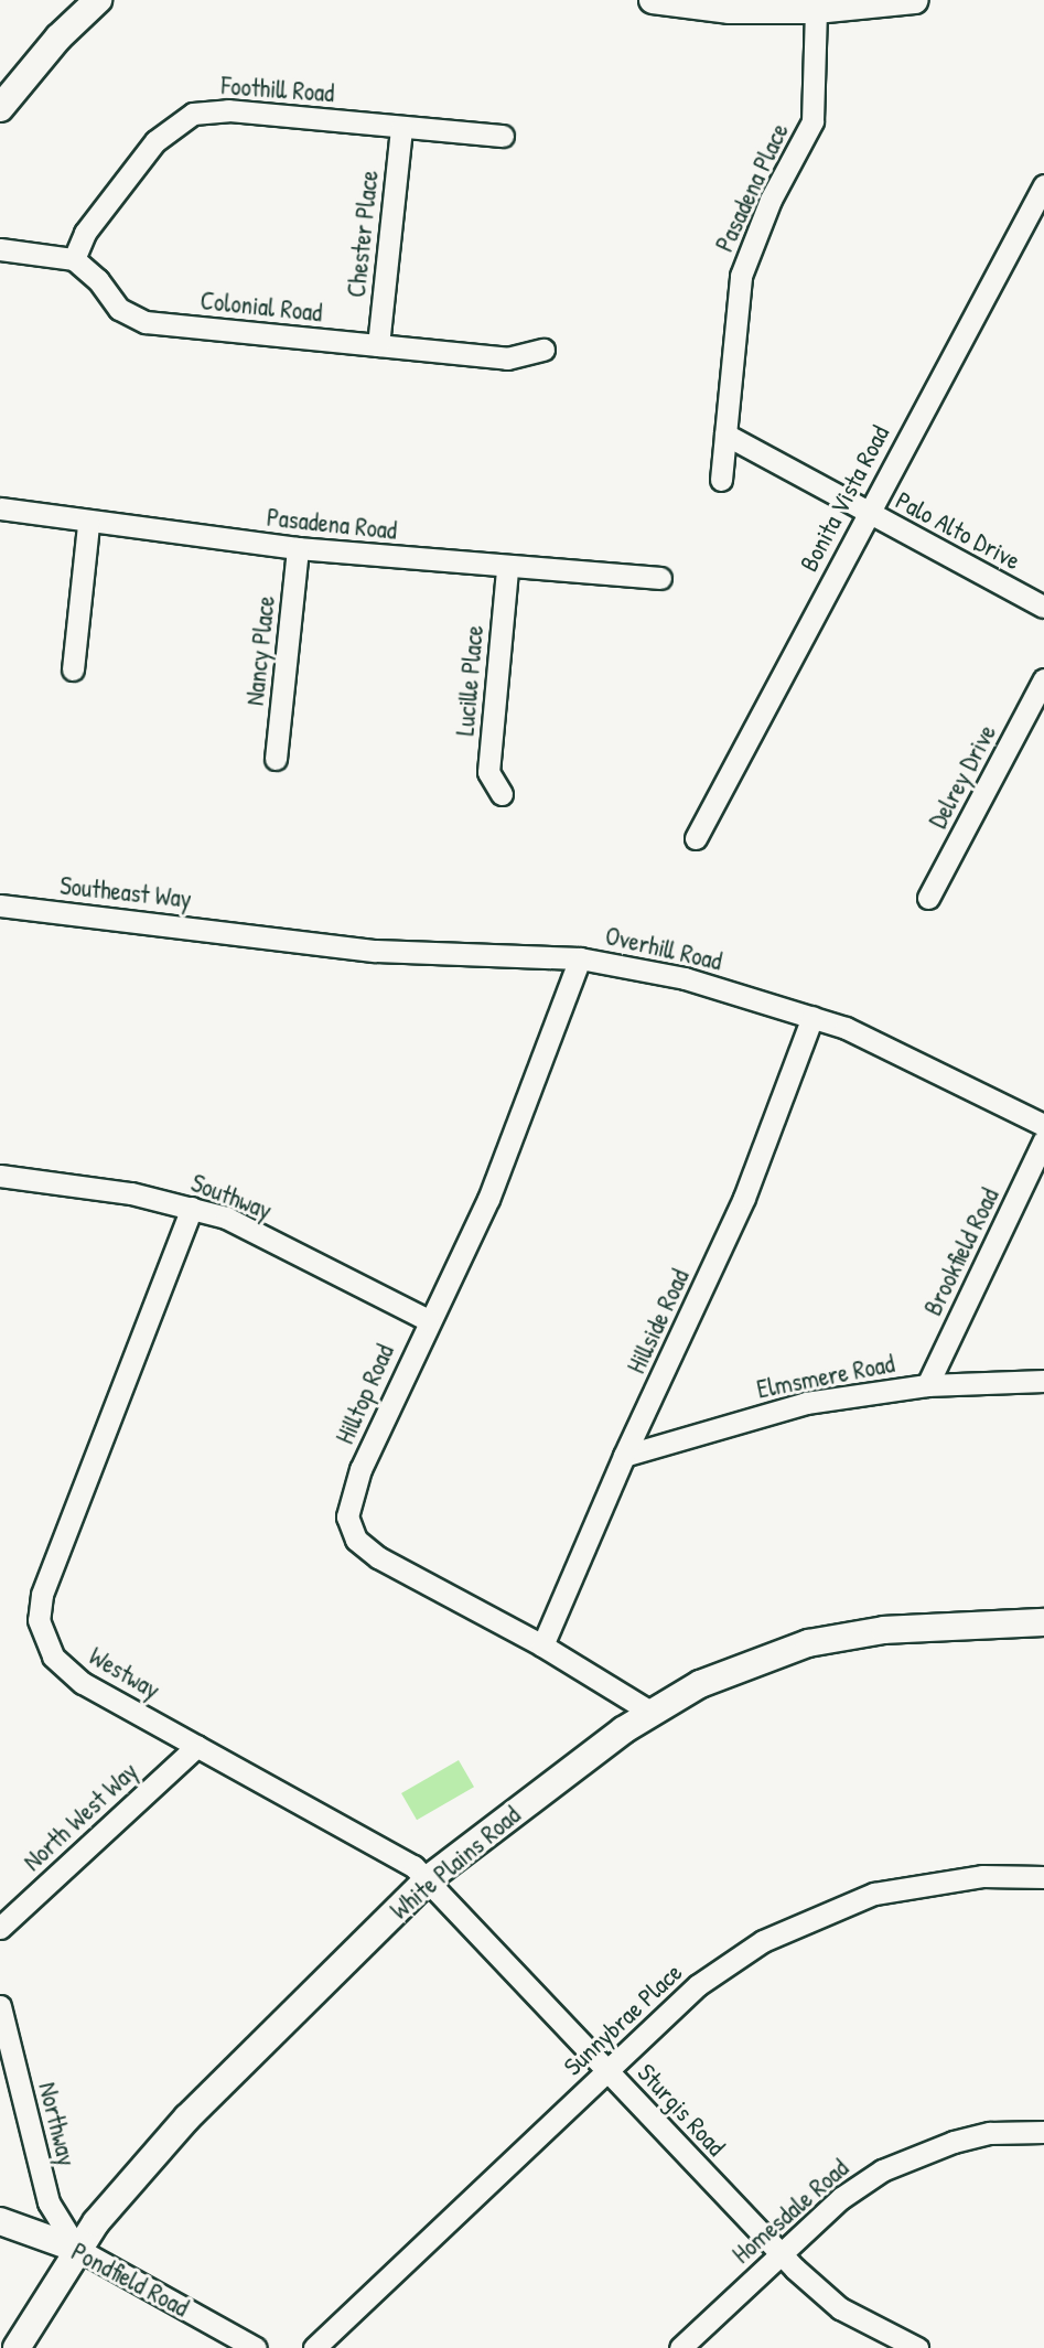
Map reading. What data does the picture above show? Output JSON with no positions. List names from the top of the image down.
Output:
{
  "streets": {
    "main road": ["White Plains Road", "Pondfield Road"],
    "street": [
      "Foothill Road",
      "Pasadena Place",
      "Chester Place",
      "Colonial Road",
      "Bonita Vista Road",
      "Pasadena Road",
      "Palo Alto Drive",
      "Nancy Place",
      "Lucille Place",
      "Delrey Drive",
      "Southeast Way",
      "Overhill Road",
      "Southway",
      "Brookfield Road",
      "Hillside Road",
      "Elmsmere Road",
      "Hilltop Road",
      "Westway",
      "North West Way",
      "Sunnybrae Place",
      "Sturgis Road",
      "Northway",
      "Homesdale Road"
    ]
  },
  "crossings": [
    ["Foothill Road", "Chester Place"],
    ["Foothill Road", "Colonial Road"],
    ["Pasadena Place", "Palo Alto Drive"],
    ["Chester Place", "Colonial Road"],
    ["Bonita Vista Road", "Palo Alto Drive"],
    ["Pasadena Road", "Nancy Place"],
    ["Pasadena Road", "Lucille Place"],
    ["Southeast Way", "Overhill Road"],
    ["Overhill Road", "Hillside Road"],
    ["Overhill Road", "Hilltop Road"],
    ["Southway", "Hilltop Road"],
    ["Southway", "Westway"],
    ["Brookfield Road", "Elmsmere Road"],
    ["Hillside Road", "Elmsmere Road"],
    ["Hillside Road", "Hilltop Road"],
    ["Hilltop Road", "White Plains Road"],
    ["Westway", "North West Way"],
    ["Westway", "White Plains Road"],
    ["Westway", "Sturgis Road"],
    ["White Plains Road", "Sturgis Road"],
    ["White Plains Road", "Northway"],
    ["White Plains Road", "Pondfield Road"],
    ["Sunnybrae Place", "Sturgis Road"],
    ["Sturgis Road", "Homesdale Road"],
    ["Northway", "Pondfield Road"]
  ]
}
